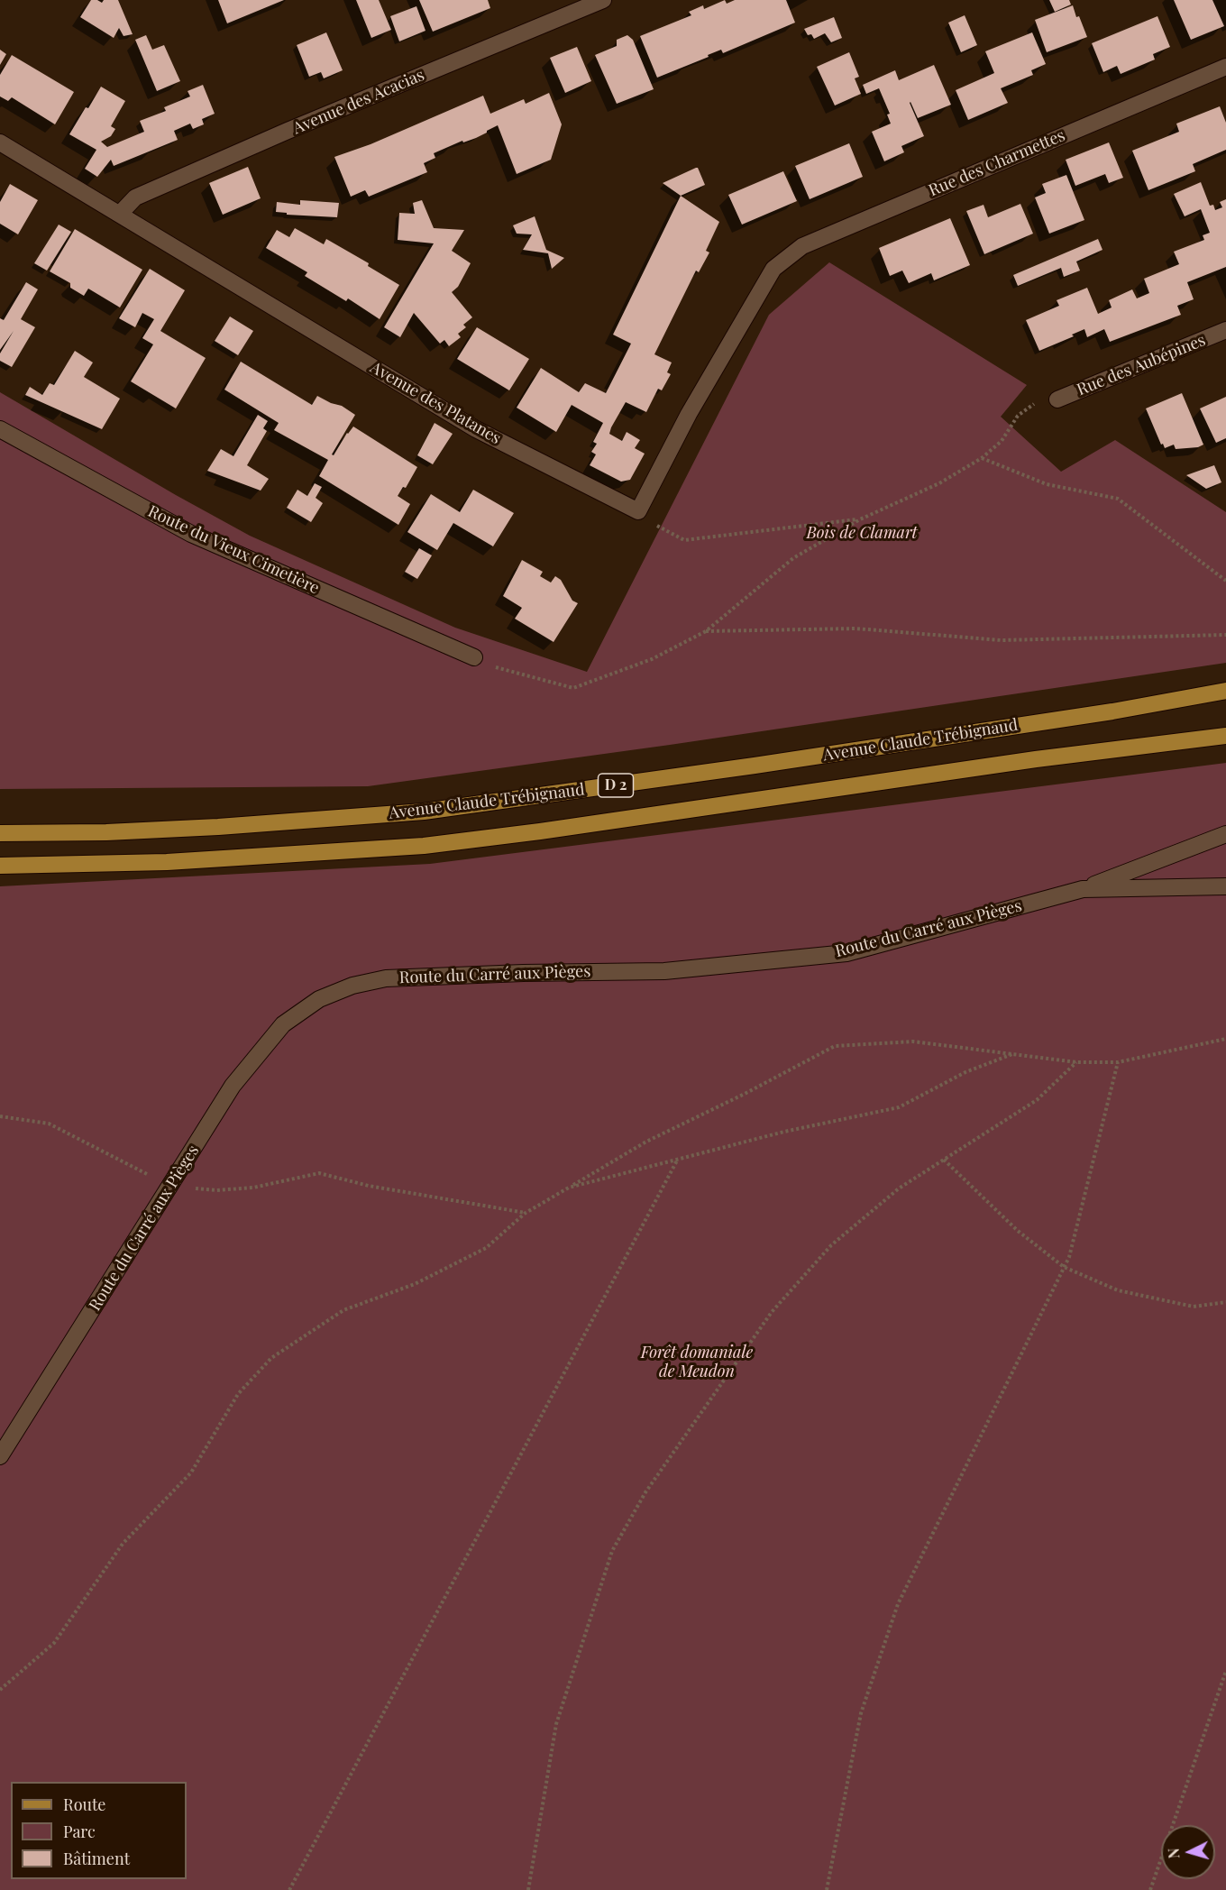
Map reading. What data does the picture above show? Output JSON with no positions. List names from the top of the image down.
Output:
{
  "streets": {
    "main road": ["Avenue Claude Trébignaud", "D 2"],
    "street": [
      "Avenue des Acacias",
      "Rue des Charmettes",
      "Rue des Aubépines",
      "Avenue des Platanes",
      "Route du Vieux Cimetière",
      "Route du Carré aux Pièges"
    ]
  },
  "crossings": [
    ["Avenue des Acacias", "Avenue des Platanes"],
    ["Rue des Charmettes", "Avenue des Platanes"]
  ],
  "parks": ["Bois de Clamart", "Forêt domaniale de Meudon"],
  "legend": ["Route", "Parc", "Bâtiment"],
  "north": "left"
}
